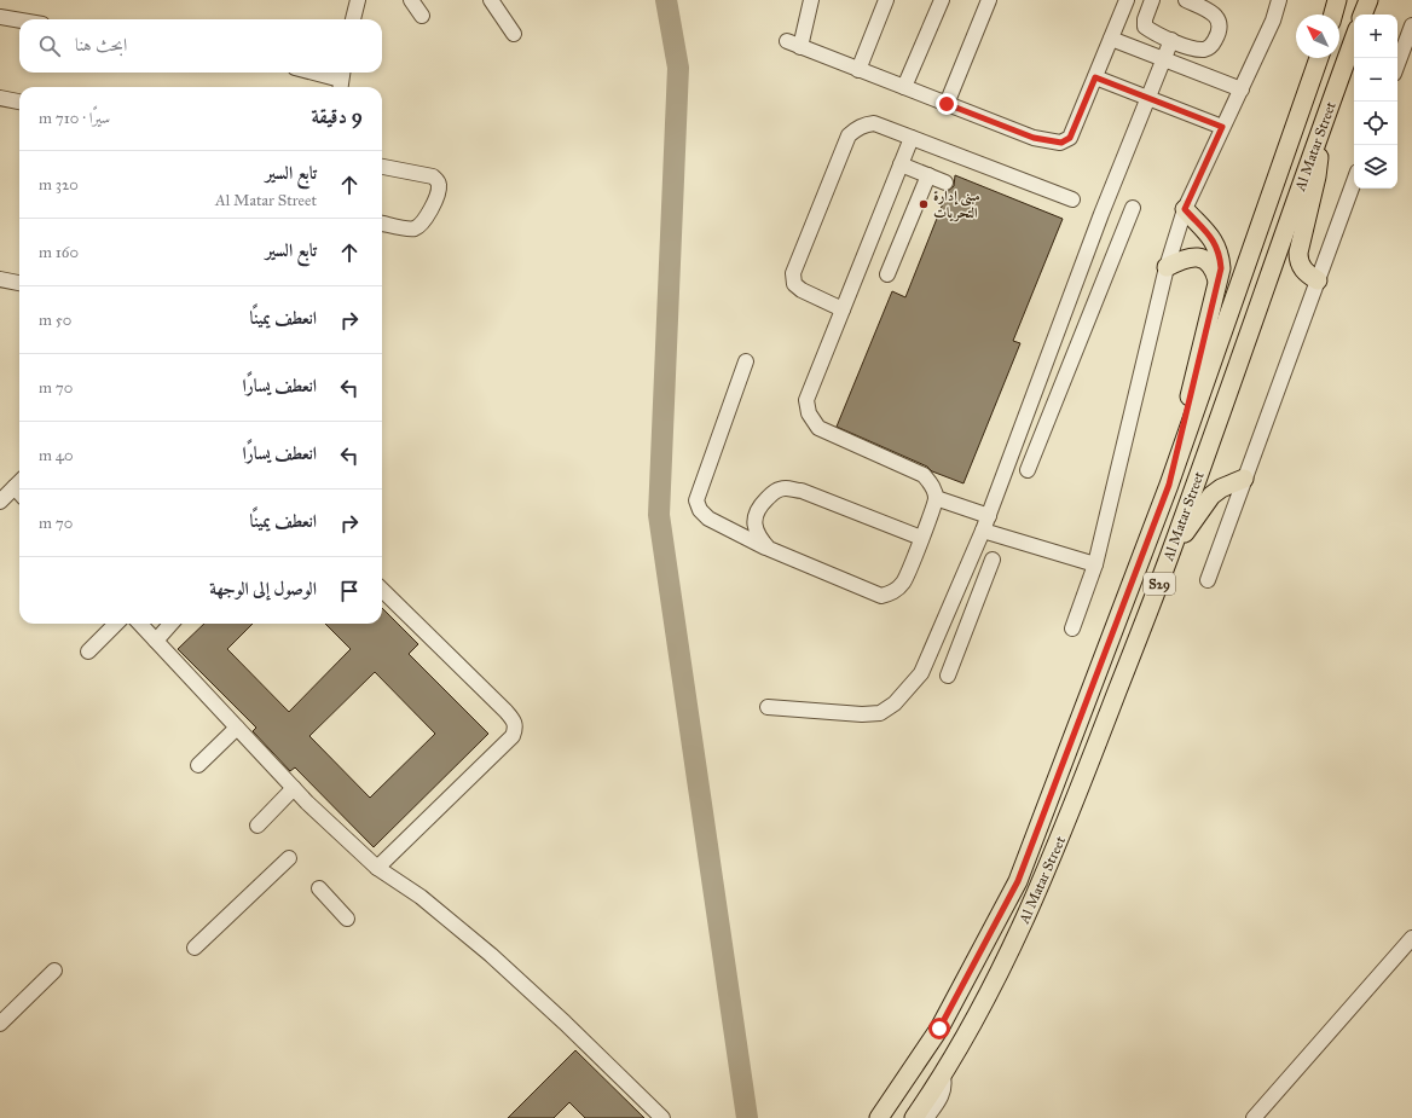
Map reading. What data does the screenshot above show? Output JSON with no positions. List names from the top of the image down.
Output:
{
  "streets": {
    "main road": ["Al Matar Street", "S29"]
  },
  "places": ["مبنى إدارة التحريات"],
  "north": "top left",
  "page": {
    "map_buttons": ["+", "−"],
    "search": "ابحث هنا",
    "heading": ["9 دقيقة", "سيرًا · 710 m"],
    "list": [
      ["تابع السير", "Al Matar Street", "320 m"],
      ["تابع السير", "160 m"],
      ["انعطف يمينًا", "50 m"],
      ["انعطف يسارًا", "70 m"],
      ["انعطف يسارًا", "40 m"],
      ["انعطف يمينًا", "70 m"],
      "الوصول إلى الوجهة"
    ]
  }
}
